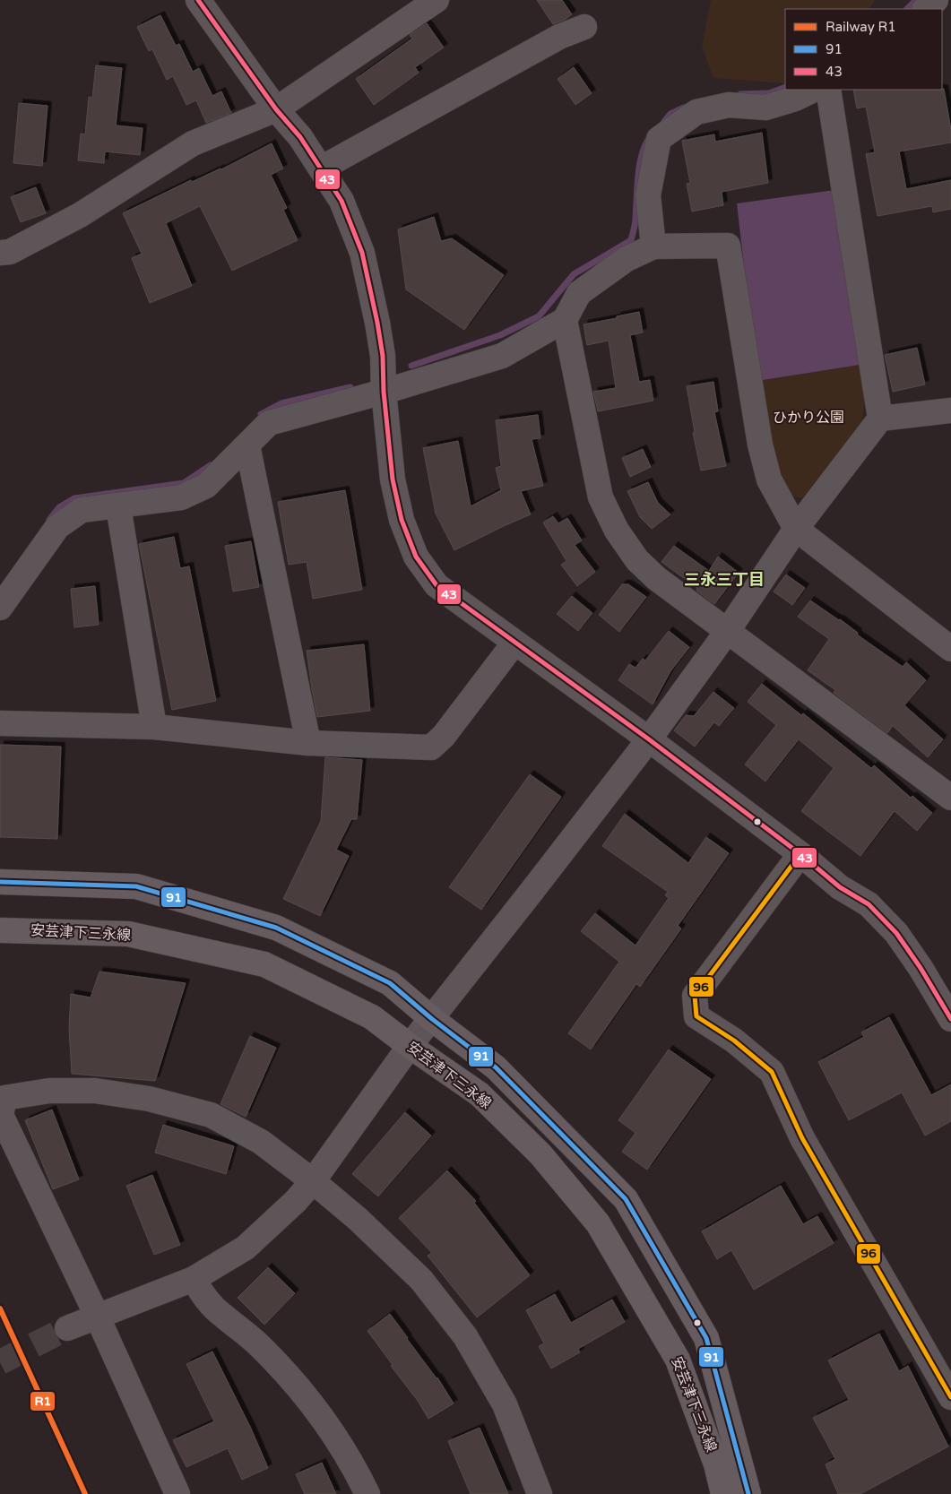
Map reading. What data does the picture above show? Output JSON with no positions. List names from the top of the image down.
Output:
{
  "streets": {
    "main road": ["安芸津下三永線"]
  },
  "districts": ["三永三丁目"],
  "parks": ["ひかり公園"],
  "lines": [
    "transit line 43",
    "transit line 96",
    "transit line 91",
    "rail line R1"
  ],
  "legend": ["Railway R1", "91", "43"]
}
